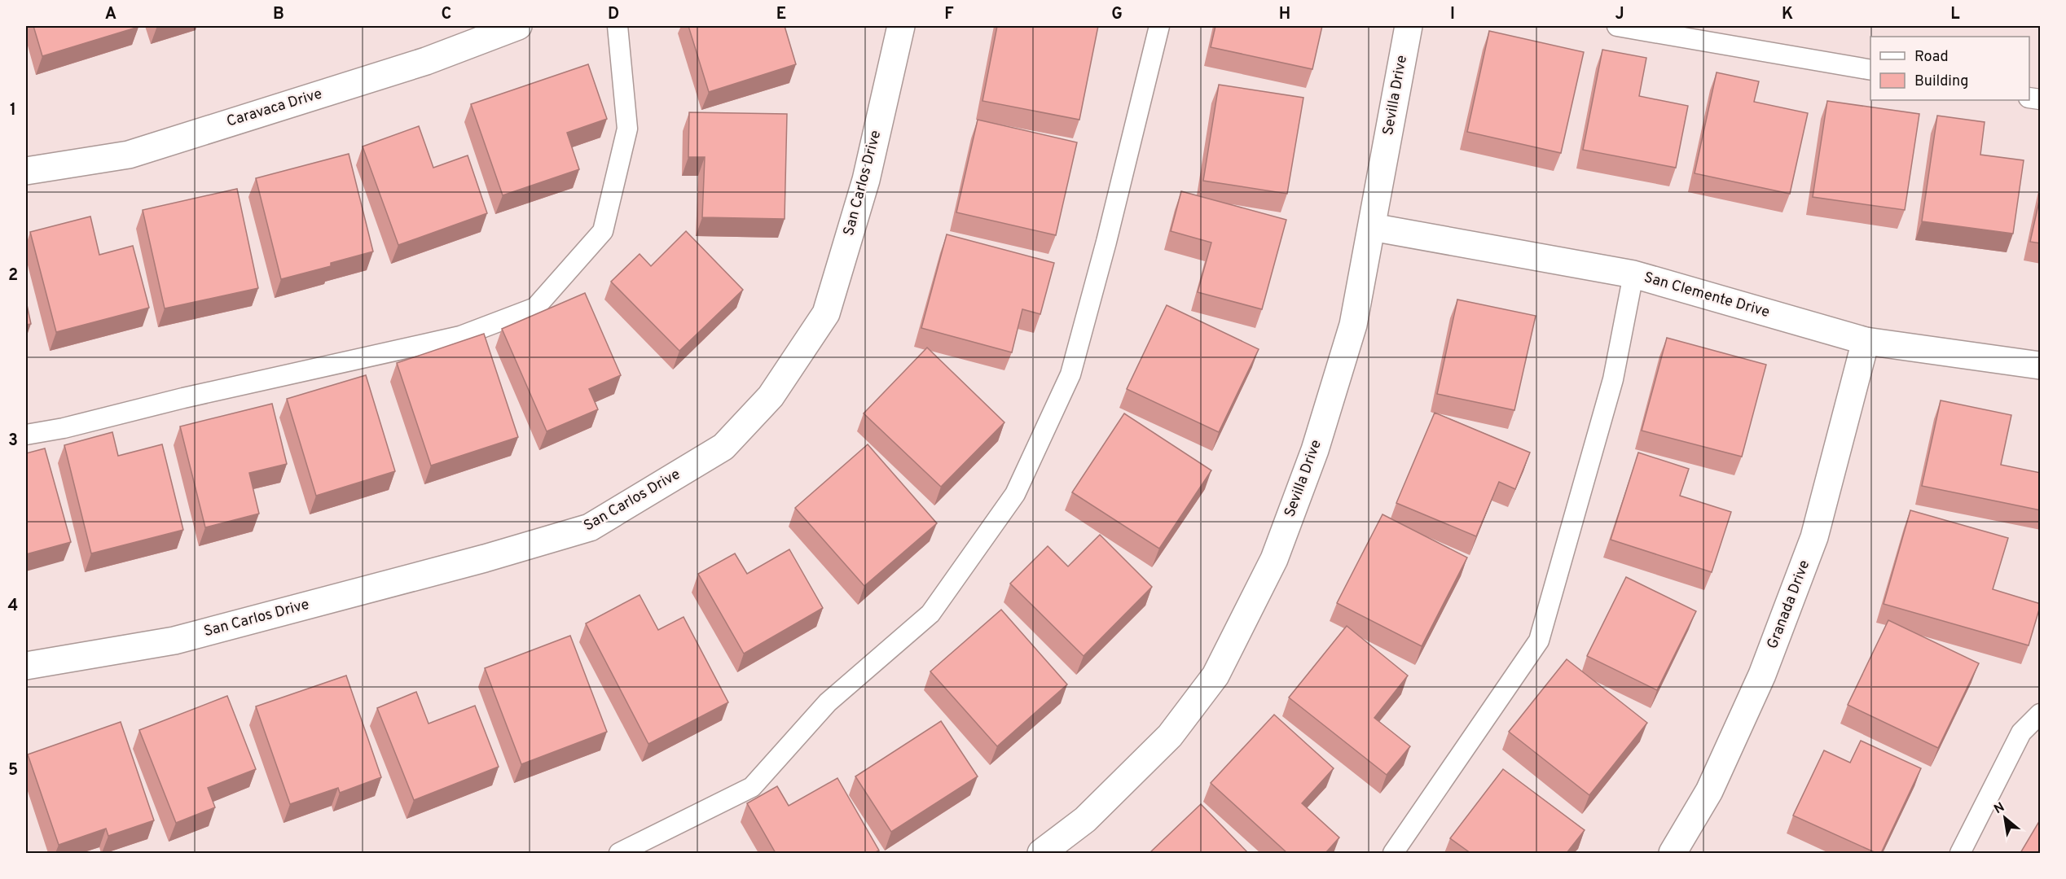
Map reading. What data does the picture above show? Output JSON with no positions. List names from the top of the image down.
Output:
{
  "streets": {
    "street": [
      "Sevilla Drive",
      "Caravaca Drive",
      "San Carlos Drive",
      "San Clemente Drive",
      "Granada Drive"
    ]
  },
  "crossings": [
    ["Sevilla Drive", "San Clemente Drive"],
    ["San Clemente Drive", "Granada Drive"]
  ],
  "legend": ["Road", "Building"],
  "north": "top left",
  "grid": {
    "columns": [
      "A",
      "B",
      "C",
      "D",
      "E",
      "F",
      "G",
      "H",
      "I",
      "J",
      "K",
      "L"
    ],
    "rows": [
      "1",
      "2",
      "3",
      "4",
      "5"
    ]
  }
}
